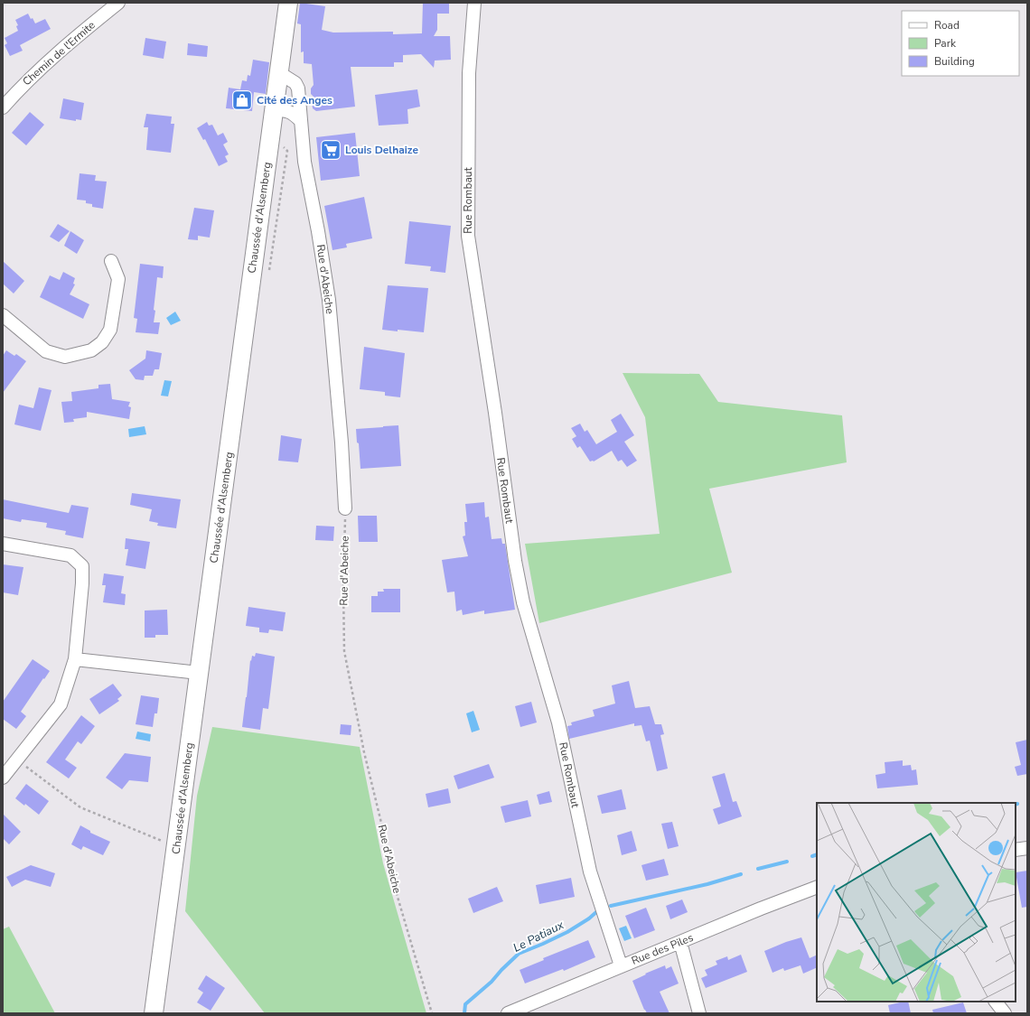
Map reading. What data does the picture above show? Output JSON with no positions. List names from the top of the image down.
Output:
{
  "streets": {
    "main road": ["Chaussée d'Alsemberg"],
    "street": [
      "Chemin de l'Ermite",
      "Rue Rombaut",
      "Rue d'Abeiche",
      "Rue des Piles"
    ]
  },
  "crossings": [
    ["Rue Rombaut", "Rue des Piles"],
    ["Chaussée d'Alsemberg", "Rue d'Abeiche"]
  ],
  "water": ["Le Patiaux"],
  "places": {
    "shop": ["Cité des Anges"],
    "supermarket": ["Louis Delhaize"]
  },
  "legend": ["Road", "Park", "Building"]
}
